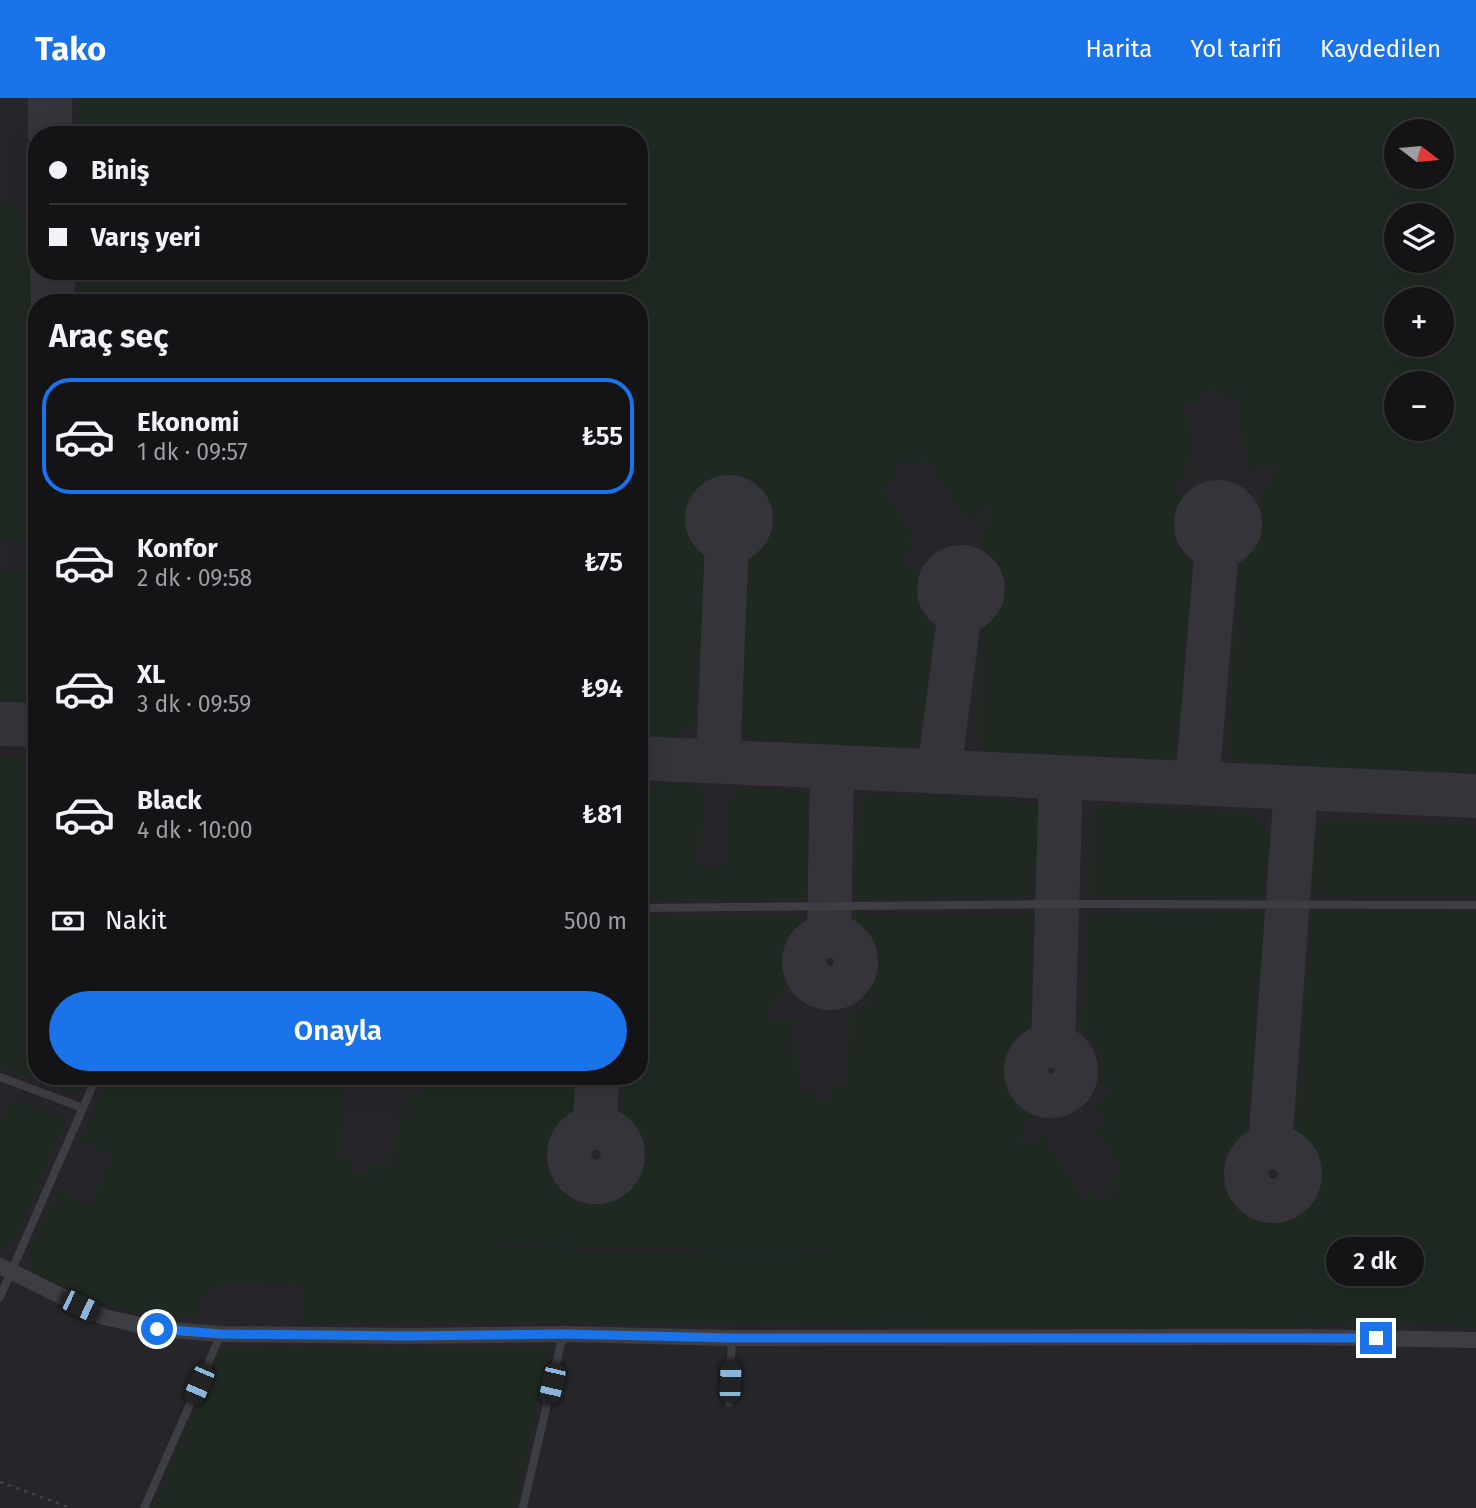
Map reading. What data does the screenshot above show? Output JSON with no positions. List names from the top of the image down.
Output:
{
  "north": "right",
  "page": {
    "header": "Tako",
    "nav": ["Harita", "Yol tarifi", "Kaydedilen"],
    "map_buttons": ["+", "−"],
    "banner": ["Biniş", "Varış yeri"],
    "heading": "Araç seç",
    "list": [
      {
        "name": "Ekonomi",
        "note": "1 dk · 09:57",
        "value": "₺55"
      },
      {
        "name": "Konfor",
        "note": "2 dk · 09:58",
        "value": "₺75"
      },
      {
        "name": "XL",
        "note": "3 dk · 09:59",
        "value": "₺94"
      },
      {
        "name": "Black",
        "note": "4 dk · 10:00",
        "value": "₺81"
      }
    ],
    "pay": ["Nakit", "500 m"],
    "buttons": "Onayla",
    "bubble": "2 dk"
  }
}
